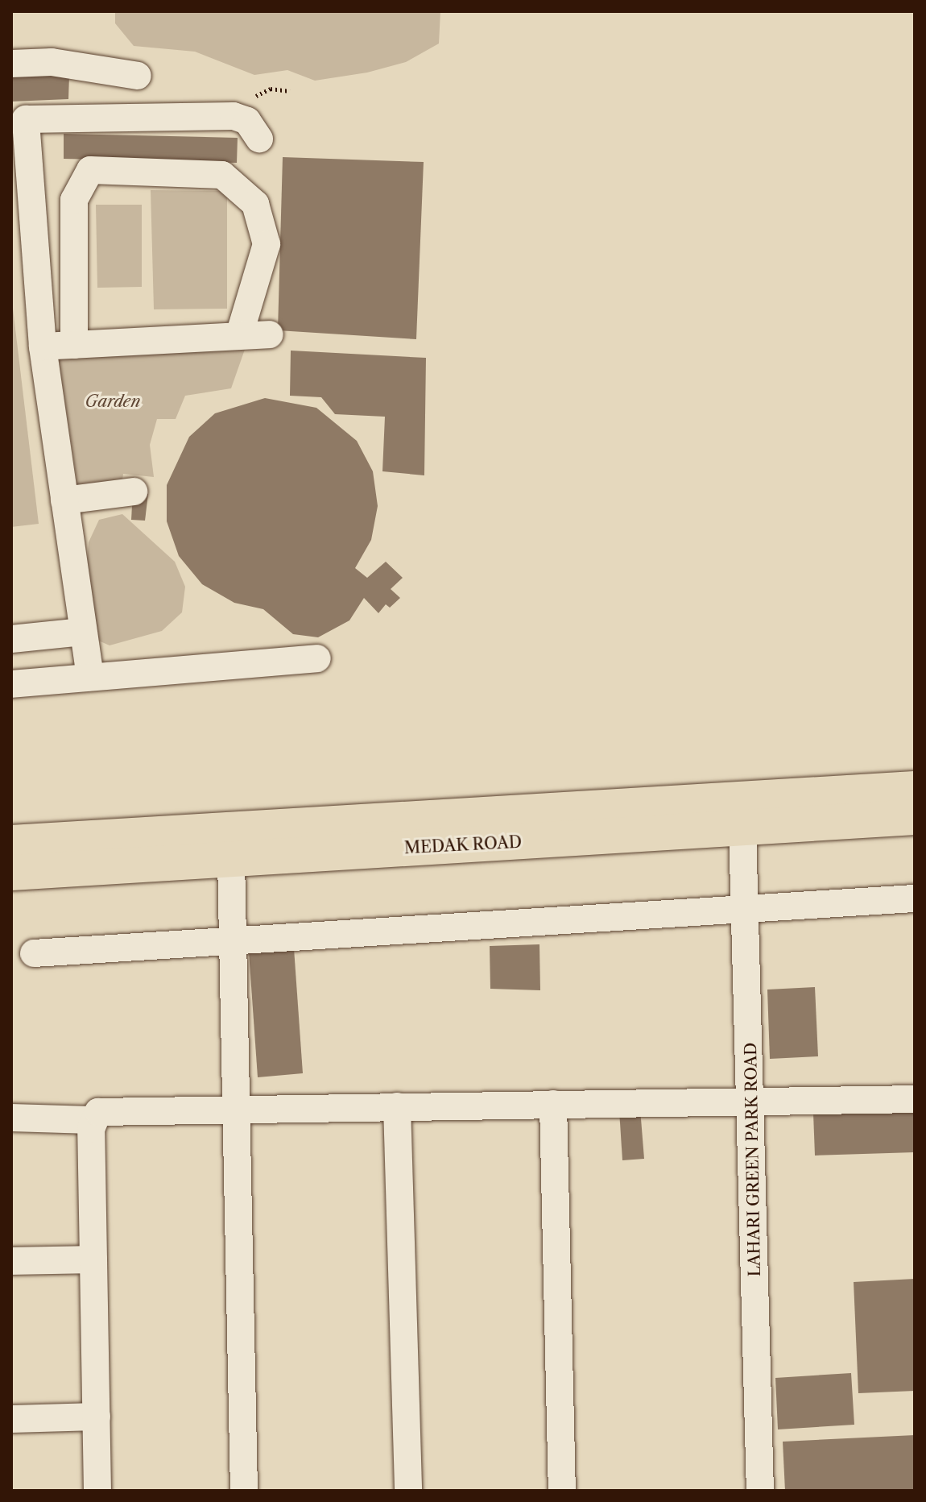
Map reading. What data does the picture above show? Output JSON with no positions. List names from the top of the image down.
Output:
{
  "streets": {
    "main road": ["MEDAK ROAD"],
    "street": ["LAHARI GREEN PARK ROAD"]
  },
  "crossings": [
    ["MEDAK ROAD", "LAHARI GREEN PARK ROAD"]
  ],
  "parks": ["Garden"]
}
